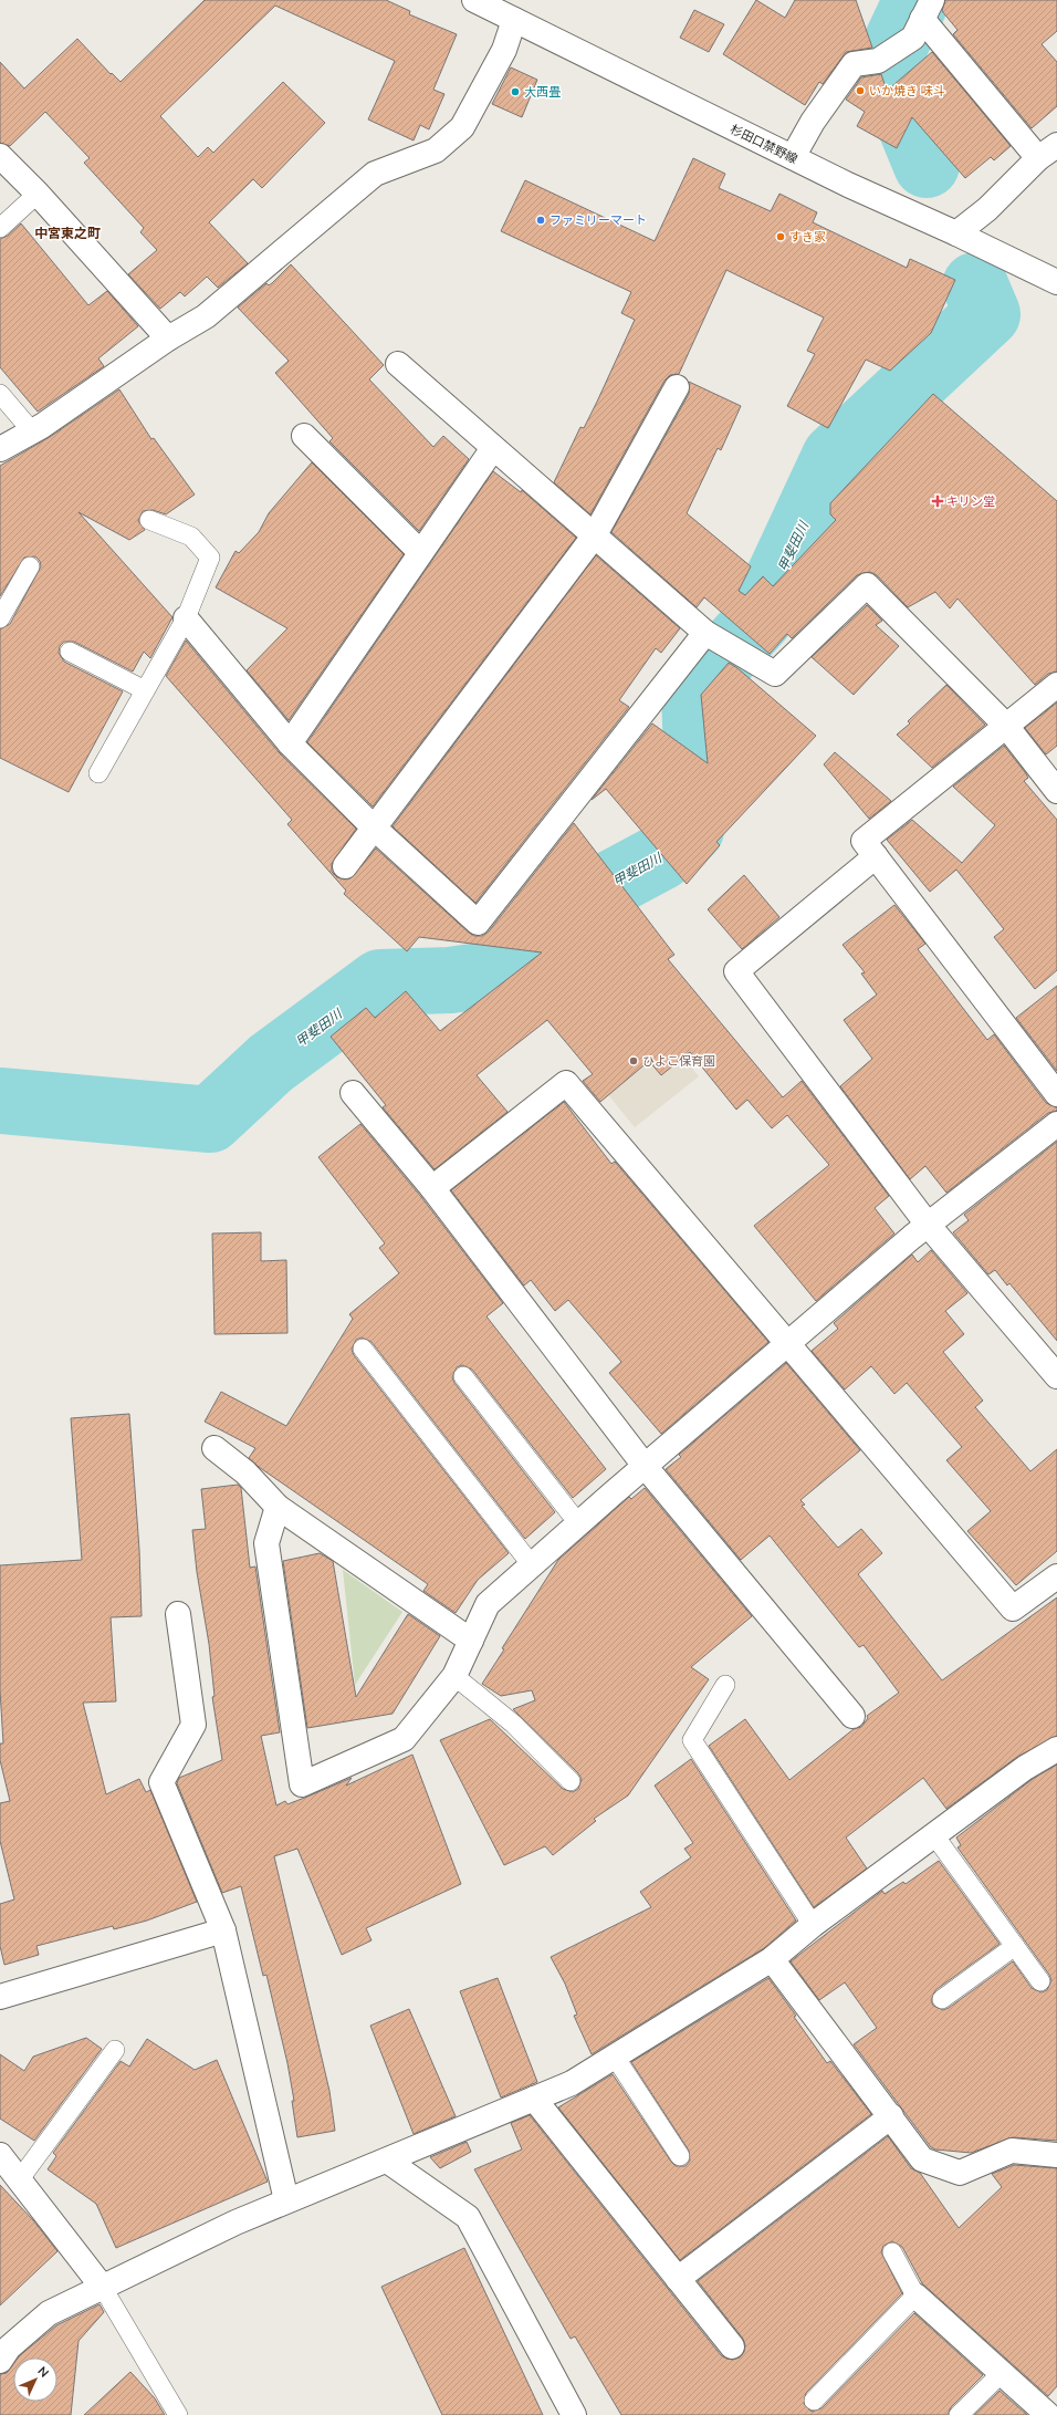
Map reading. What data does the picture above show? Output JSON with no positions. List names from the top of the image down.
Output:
{
  "streets": {
    "street": ["杉田口禁野線"]
  },
  "districts": ["中宮東之町"],
  "water": ["甲斐田川"],
  "places": {
    "other": [
      "いか焼き 味斗",
      "大西畳",
      "ファミリーマート",
      "すき家",
      "ひよこ保育園"
    ],
    "health": ["キリン堂"]
  },
  "north": "top right"
}
